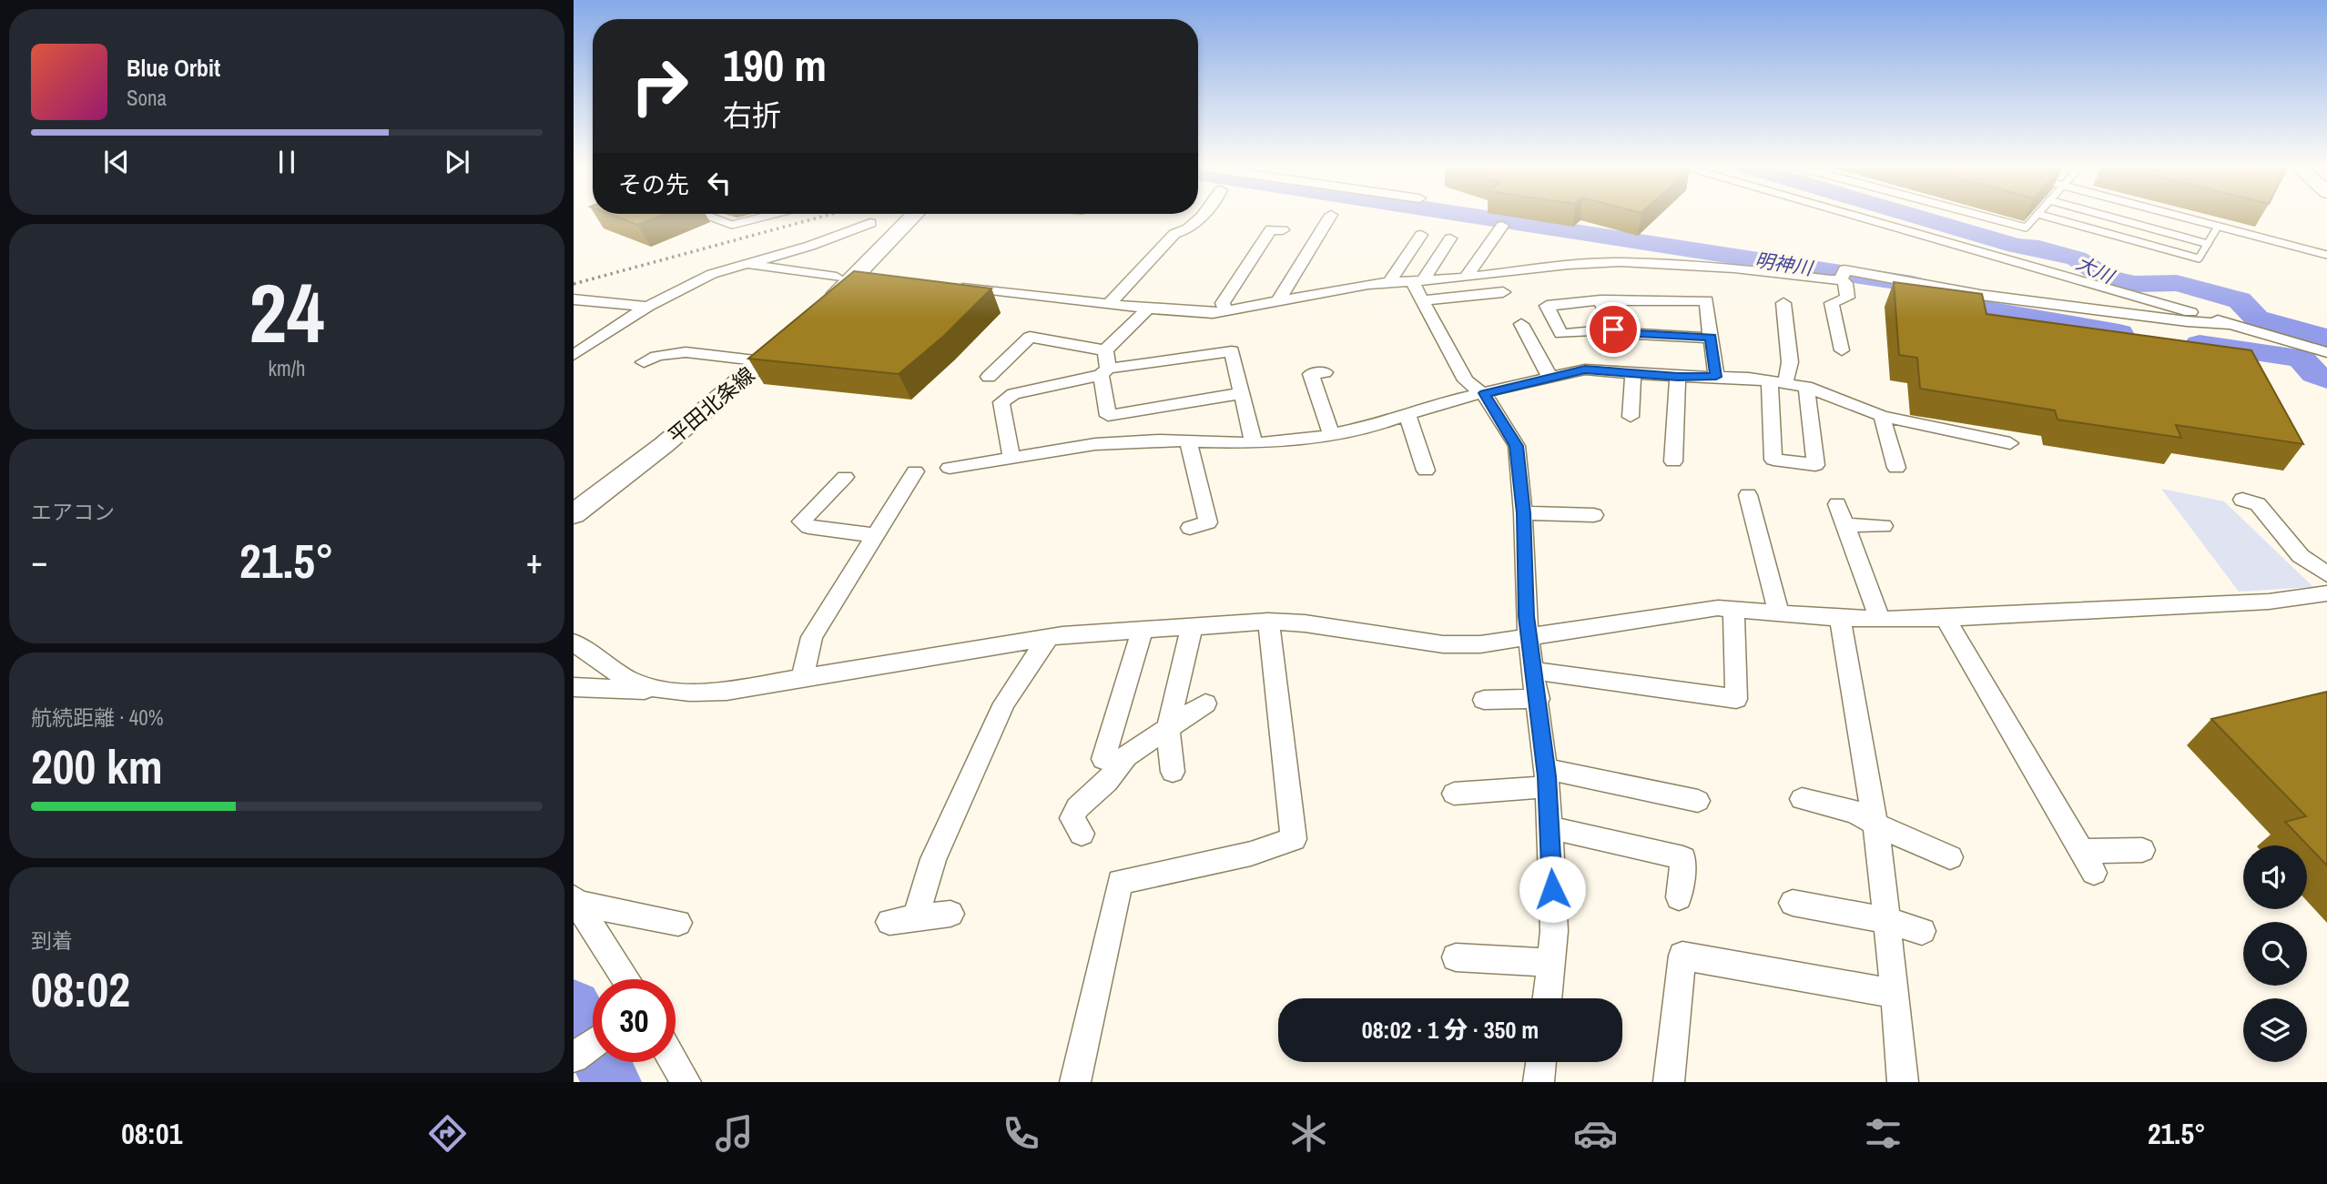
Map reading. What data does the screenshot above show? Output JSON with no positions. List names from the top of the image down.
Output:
{
  "streets": {
    "main road": ["平田北条線"]
  },
  "water": ["明神川", "大川"],
  "page": {
    "turn": ["190 m", "右折"],
    "song": ["Blue Orbit", "Sona"],
    "then": "その先",
    "tile": [
      ["24", "km/h"],
      "エアコン",
      ["航続距離 · 40%", "200 km"],
      ["到着", "08:02"]
    ],
    "heat": ["−", "21.5°", "+"],
    "limit": "30",
    "trip": "08:02 · 1 分 · 350 m",
    "tabs": ["08:01", "21.5°"]
  }
}
